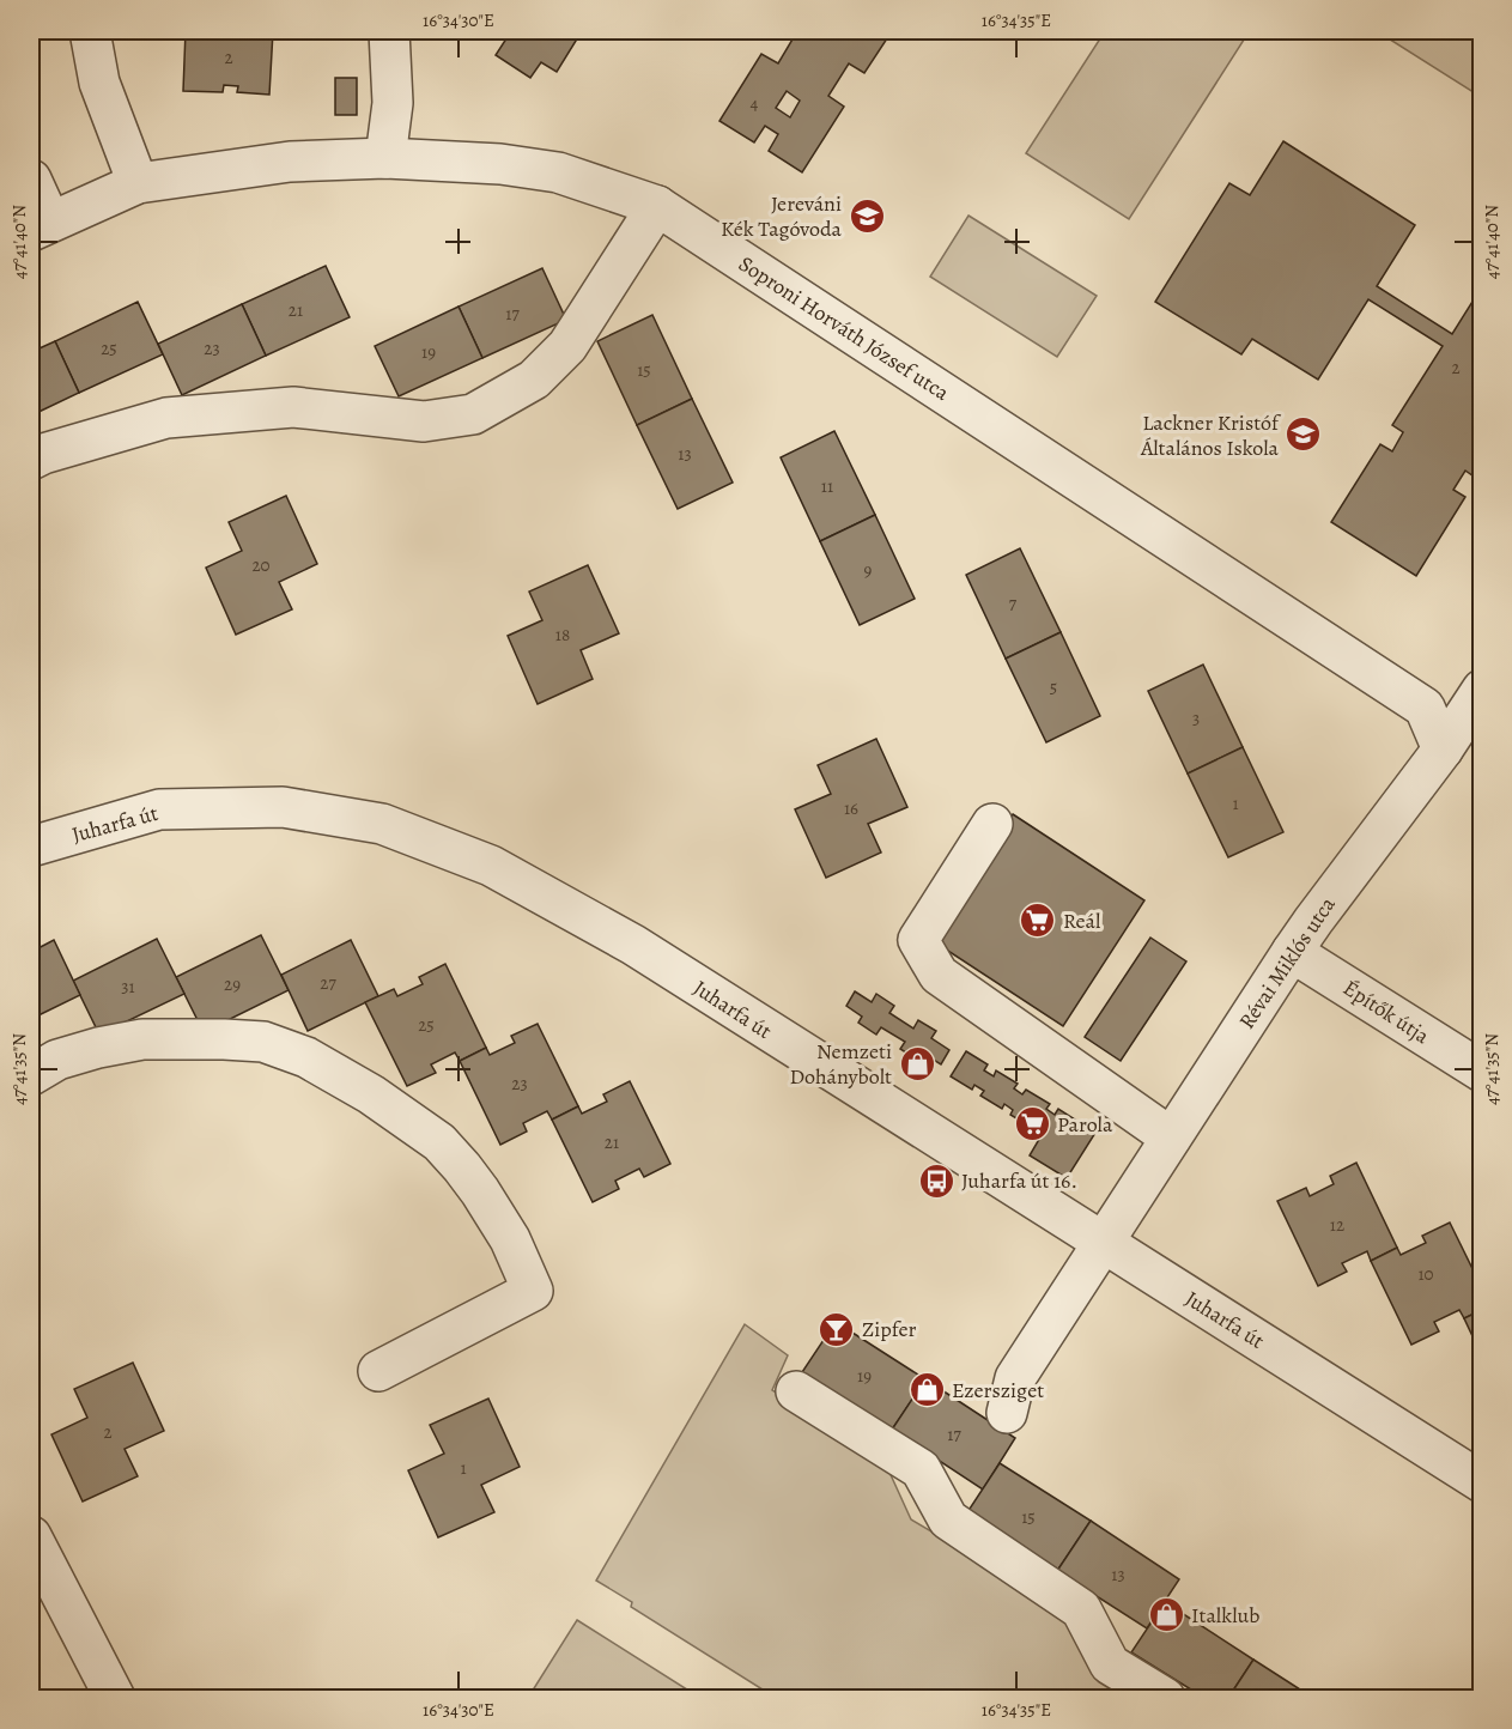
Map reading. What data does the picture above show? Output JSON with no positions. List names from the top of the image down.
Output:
{
  "streets": {
    "street": [
      "Soproni Horváth József utca",
      "Juharfa út",
      "Révai Miklós utca",
      "Építők útja"
    ]
  },
  "crossings": [
    ["Soproni Horváth József utca", "Révai Miklós utca"],
    ["Juharfa út", "Révai Miklós utca"],
    ["Révai Miklós utca", "Építők útja"]
  ],
  "places": {
    "school or university": ["Jereváni Kék Tagóvoda", "Lackner Kristóf Általános Iskola"],
    "supermarket": ["Reál", "Parola"],
    "shop": ["Nemzeti Dohánybolt", "Ezersziget", "Italklub"],
    "bus stop": ["Juharfa út 16."],
    "bar": ["Zipfer"]
  },
  "house_numbers": [
    "2",
    "4",
    "21",
    "17",
    "25",
    "23",
    "19",
    "2",
    "15",
    "13",
    "11",
    "20",
    "9",
    "7",
    "18",
    "5",
    "3",
    "1",
    "16",
    "27",
    "29",
    "31",
    "25",
    "23",
    "21",
    "12",
    "10",
    "19",
    "2",
    "17",
    "1",
    "15",
    "13"
  ],
  "coordinates": [
    "16°34'30\"E",
    "16°34'35\"E",
    "47°41'40\"N",
    "47°41'35\"N"
  ]
}
